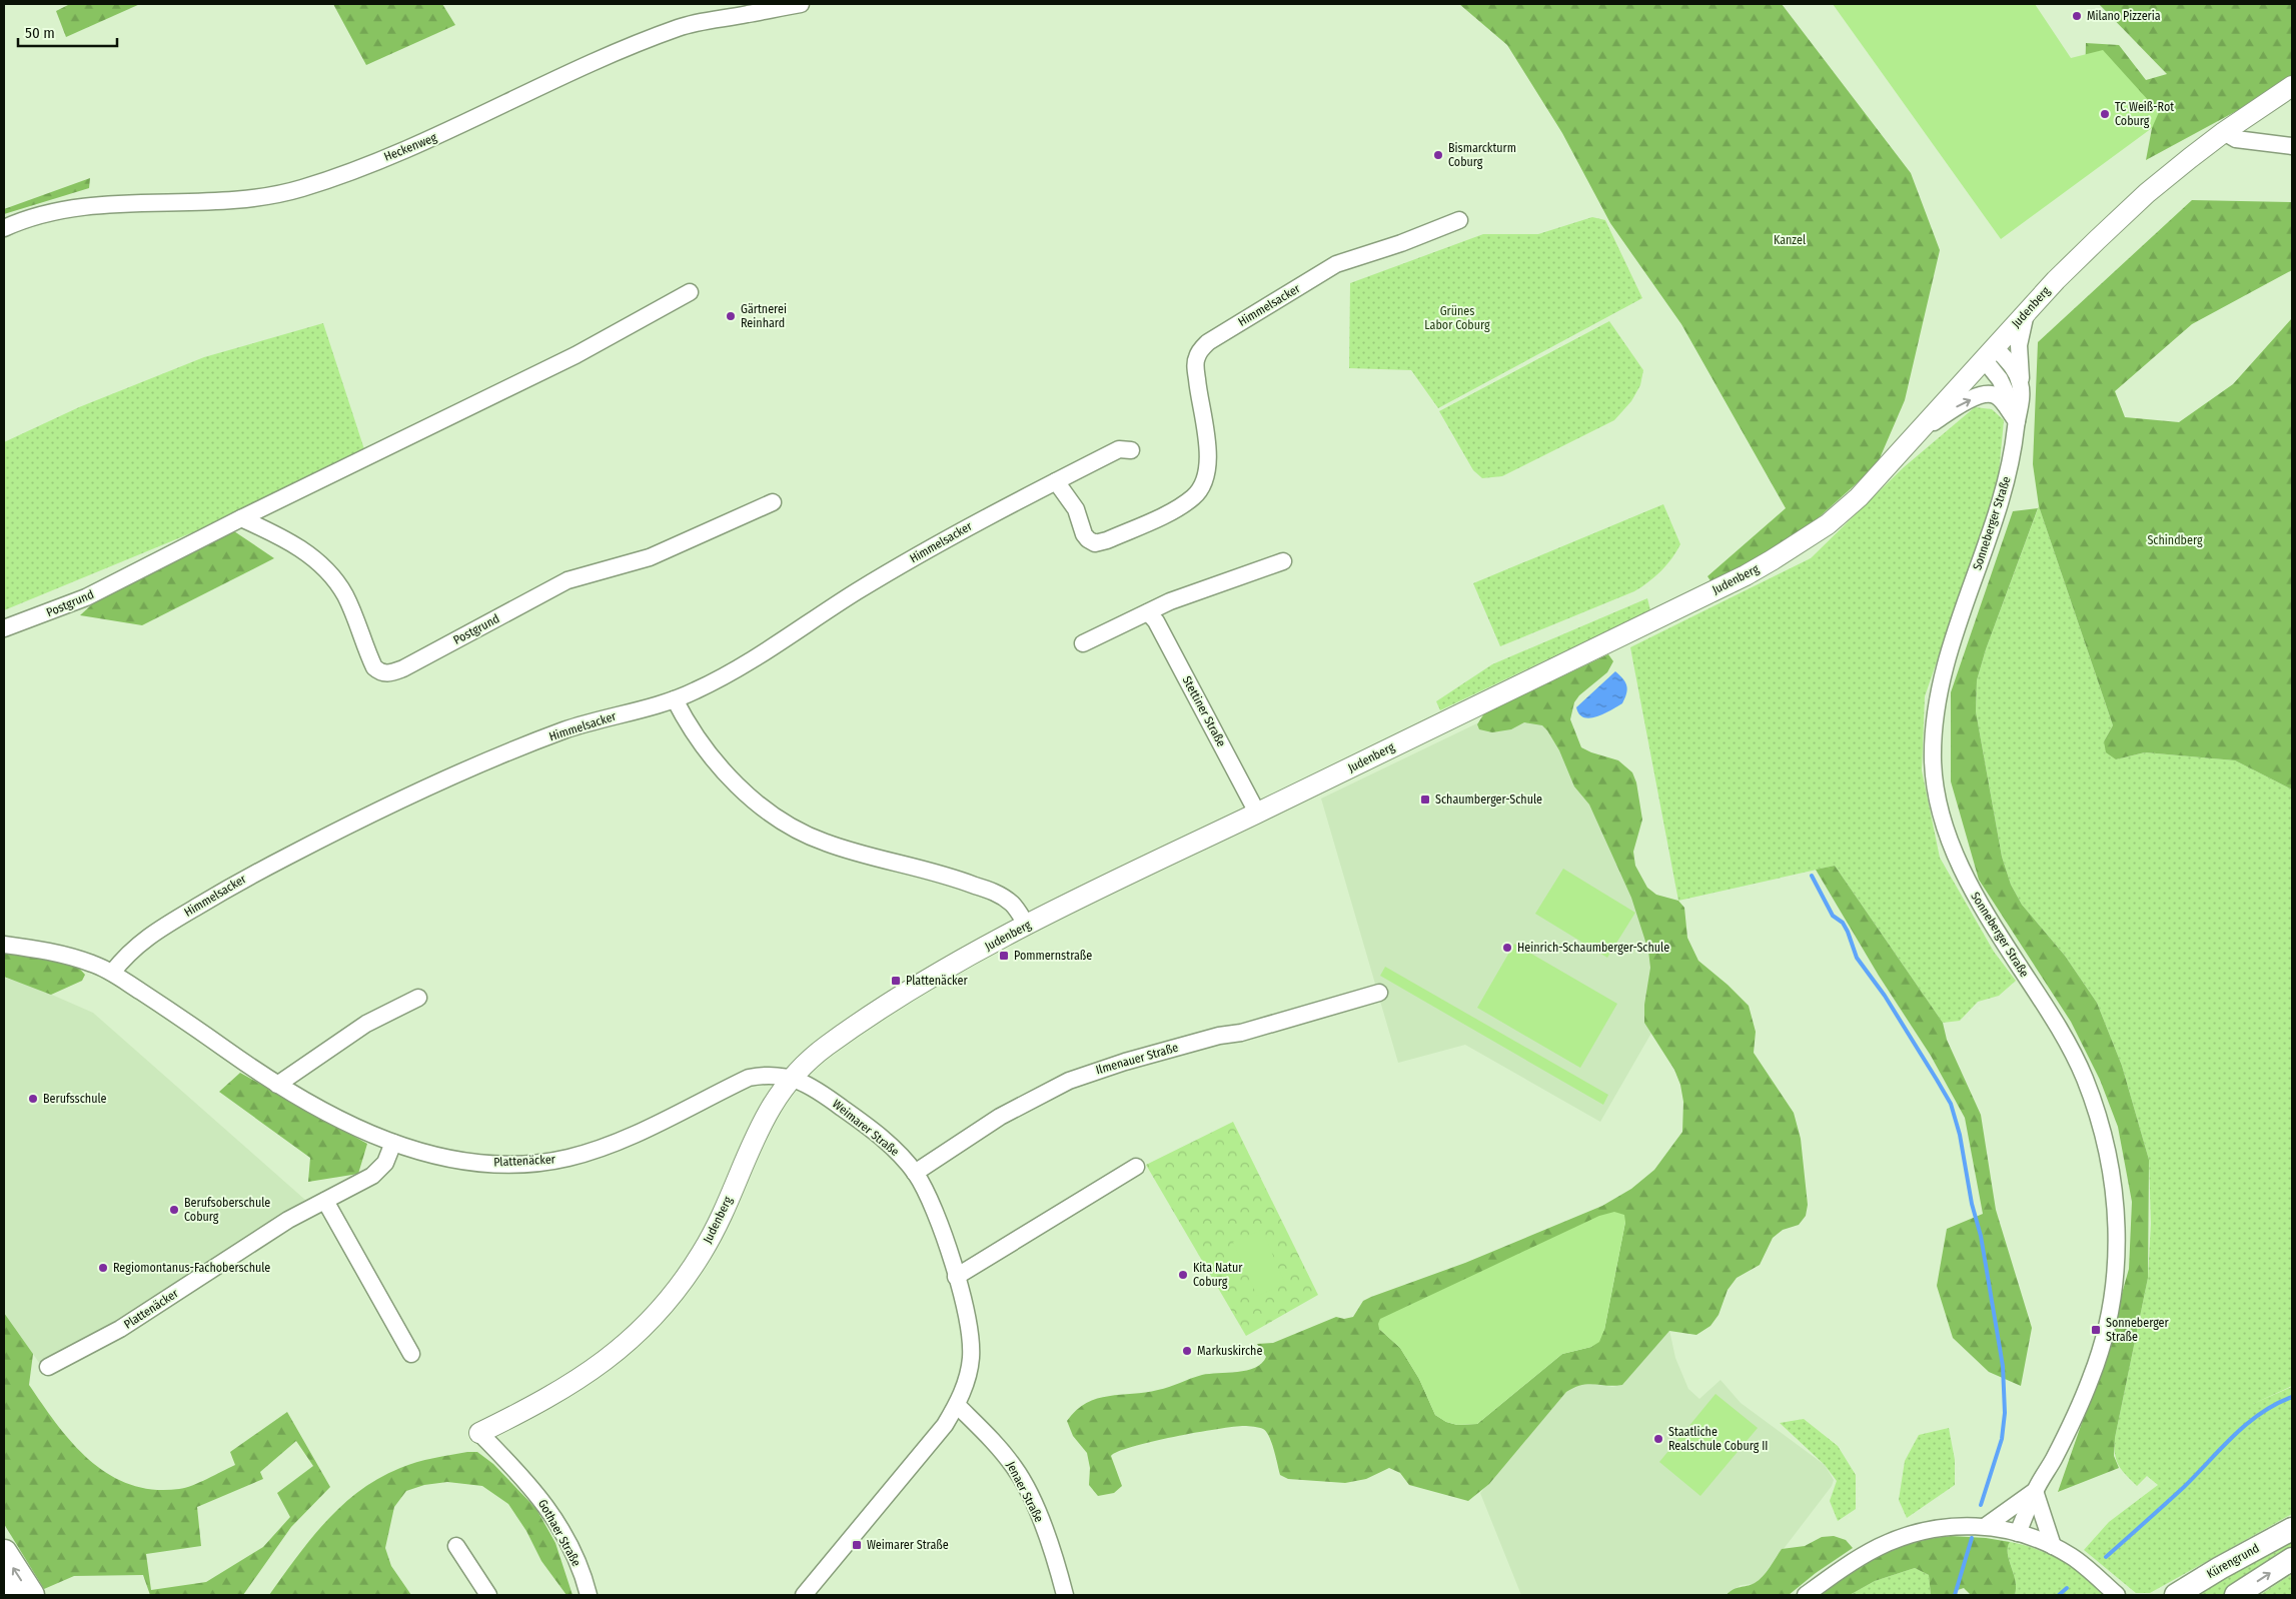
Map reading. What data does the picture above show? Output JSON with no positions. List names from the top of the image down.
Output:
{
  "streets": {
    "main road": ["Kürengrund"],
    "street": [
      "Heckenweg",
      "Himmelsacker",
      "Judenberg",
      "Sonneberger Straße",
      "Postgrund",
      "Stettiner Straße",
      "Ilmenauer Straße",
      "Weimarer Straße",
      "Plattenäcker",
      "Jenaer Straße",
      "Gothaer Straße"
    ]
  },
  "crossings": [
    ["Himmelsacker", "Plattenäcker"],
    ["Judenberg", "Sonneberger Straße"],
    ["Judenberg", "Stettiner Straße"],
    ["Judenberg", "Weimarer Straße"],
    ["Judenberg", "Plattenäcker"],
    ["Judenberg", "Gothaer Straße"],
    ["Ilmenauer Straße", "Weimarer Straße"],
    ["Weimarer Straße", "Plattenäcker"],
    ["Weimarer Straße", "Jenaer Straße"]
  ],
  "parks": ["Kanzel", "Grünes Labor Coburg", "Schindberg"],
  "places": {
    "other": [
      "Milano Pizzeria",
      "TC Weiß-Rot Coburg",
      "Bismarckturm Coburg",
      "Gärtnerei Reinhard",
      "Heinrich-Schaumberger-Schule",
      "Berufsschule",
      "Berufsoberschule Coburg",
      "Regiomontanus-Fachoberschule",
      "Kita Natur Coburg",
      "Markuskirche",
      "Staatliche Realschule Coburg II"
    ],
    "transit": [
      "Schaumberger-Schule",
      "Pommernstraße",
      "Plattenäcker",
      "Sonneberger Straße",
      "Weimarer Straße"
    ]
  },
  "scale_bar": "50 m"
}
